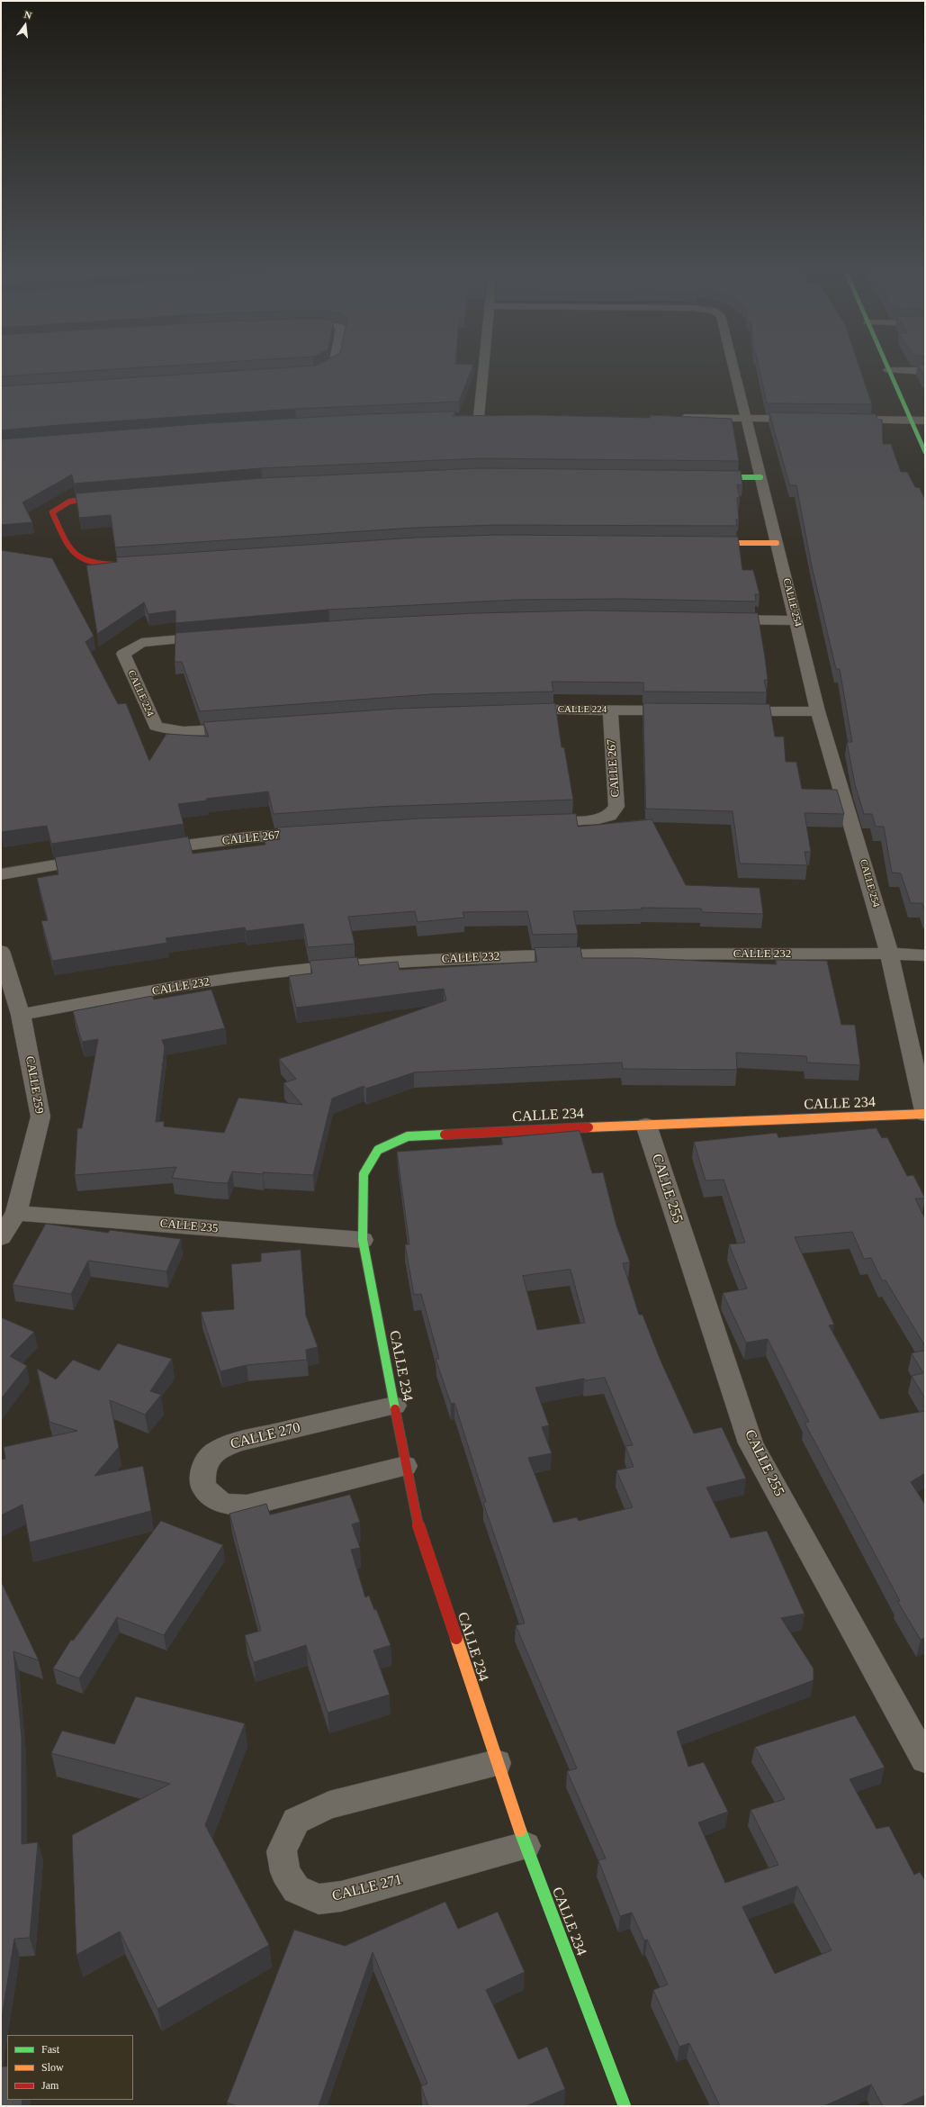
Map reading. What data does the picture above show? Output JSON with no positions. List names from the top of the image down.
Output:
{
  "streets": {
    "street": [
      "CALLE 254",
      "CALLE 224",
      "CALLE 267",
      "CALLE 232",
      "CALLE 259",
      "CALLE 234",
      "CALLE 255",
      "CALLE 235",
      "CALLE 270",
      "CALLE 271"
    ]
  },
  "crossings": [
    ["CALLE 254", "CALLE 232"],
    ["CALLE 254", "CALLE 234"],
    ["CALLE 224", "CALLE 267"],
    ["CALLE 232", "CALLE 259"],
    ["CALLE 259", "CALLE 235"],
    ["CALLE 234", "CALLE 255"],
    ["CALLE 234", "CALLE 235"],
    ["CALLE 234", "CALLE 270"],
    ["CALLE 234", "CALLE 271"]
  ],
  "legend": ["Fast", "Slow", "Jam"],
  "north": "top"
}
